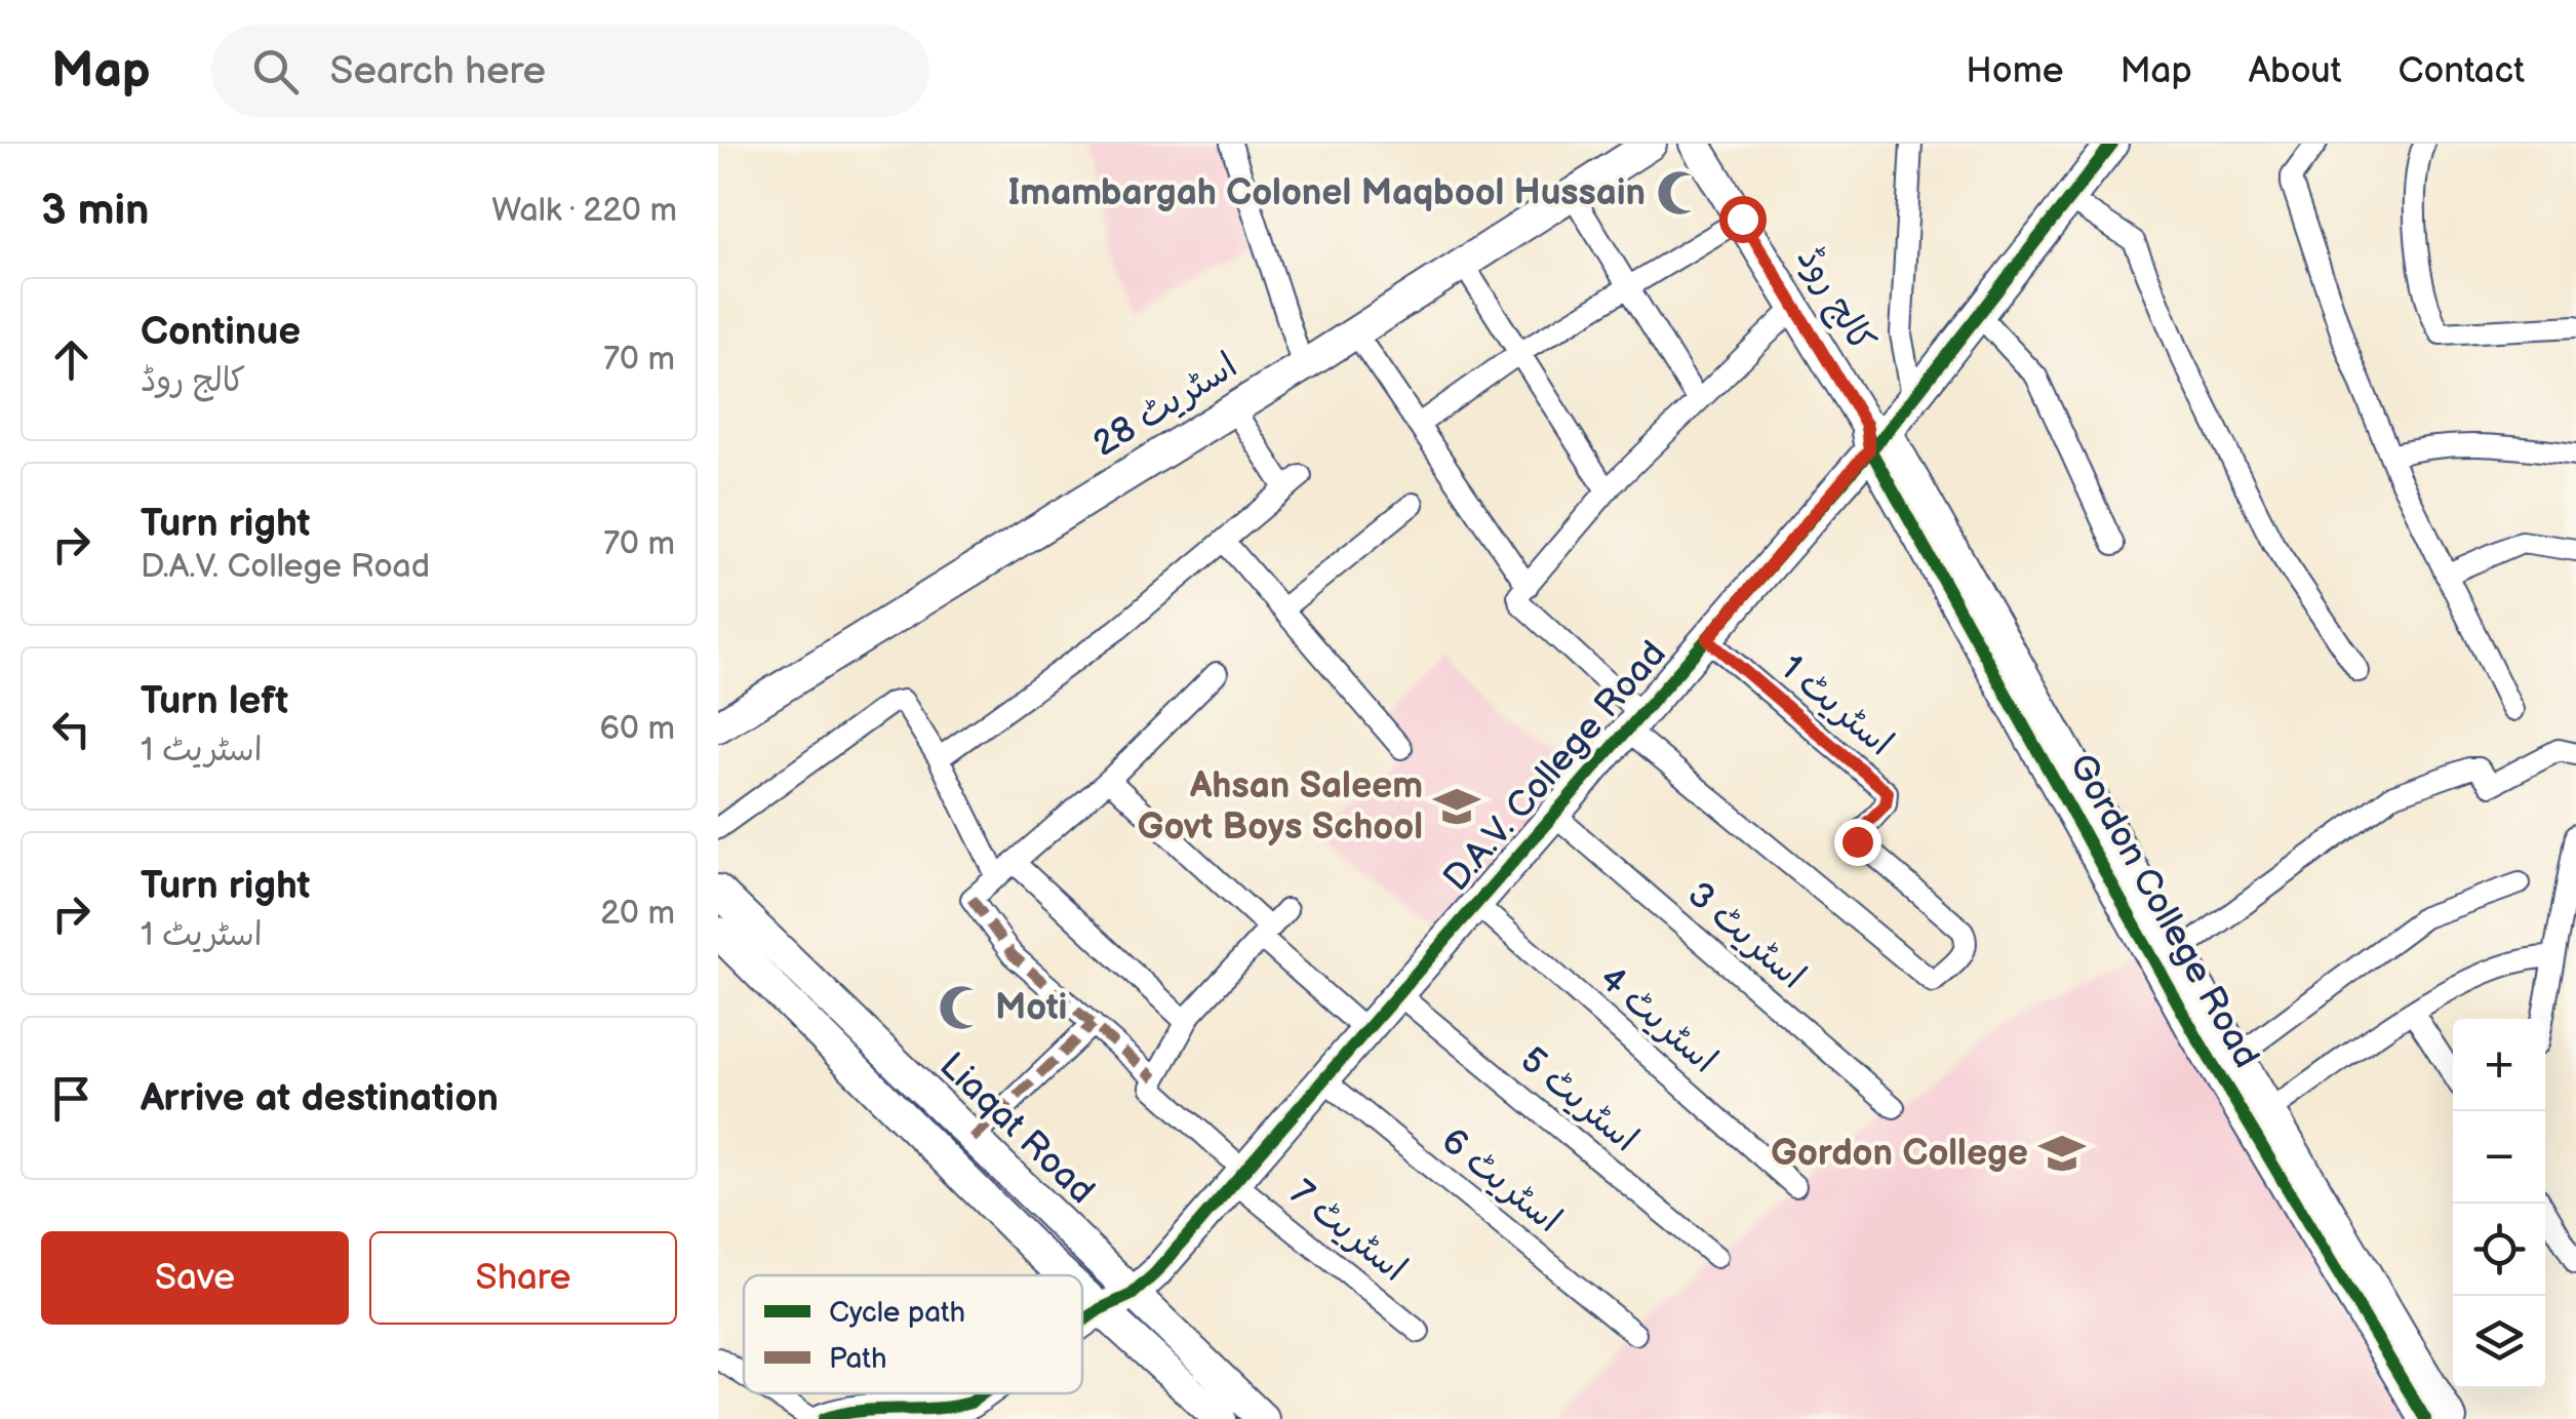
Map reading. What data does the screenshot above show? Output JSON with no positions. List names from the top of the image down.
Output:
{
  "streets": {
    "street": [
      "کالج روڈ",
      "اسٹریٹ 28",
      "اسٹریٹ 1",
      "D.A.V. College Road",
      "Gordon College Road",
      "اسٹریٹ 3",
      "اسٹریٹ 4",
      "اسٹریٹ 5",
      "Liaqat Road",
      "اسٹریٹ 6",
      "اسٹریٹ 7"
    ]
  },
  "crossings": [
    ["کالج روڈ", "D.A.V. College Road"],
    ["کالج روڈ", "Gordon College Road"],
    ["اسٹریٹ 1", "D.A.V. College Road"],
    ["D.A.V. College Road", "Gordon College Road"],
    ["D.A.V. College Road", "اسٹریٹ 3"],
    ["D.A.V. College Road", "اسٹریٹ 4"],
    ["D.A.V. College Road", "اسٹریٹ 5"],
    ["D.A.V. College Road", "Liaqat Road"],
    ["D.A.V. College Road", "اسٹریٹ 6"],
    ["D.A.V. College Road", "اسٹریٹ 7"]
  ],
  "places": {
    "mosque": ["Imambargah Colonel Maqbool Hussain", "Moti"],
    "school or university": ["Ahsan Saleem Govt Boys School", "Gordon College"]
  },
  "legend": ["Cycle path", "Path"],
  "page": {
    "header": "Map",
    "search": "Search here",
    "nav": [
      "Home",
      "Map",
      "About",
      "Contact"
    ],
    "heading": ["3 min", "Walk · 220 m"],
    "list": [
      ["Continue", "کالج روڈ", "70 m"],
      ["Turn right", "D.A.V. College Road", "70 m"],
      ["Turn left", "اسٹریٹ 1", "60 m"],
      ["Turn right", "اسٹریٹ 1", "20 m"],
      "Arrive at destination"
    ],
    "map_buttons": ["+", "−"],
    "buttons": ["Save", "Share"]
  }
}
